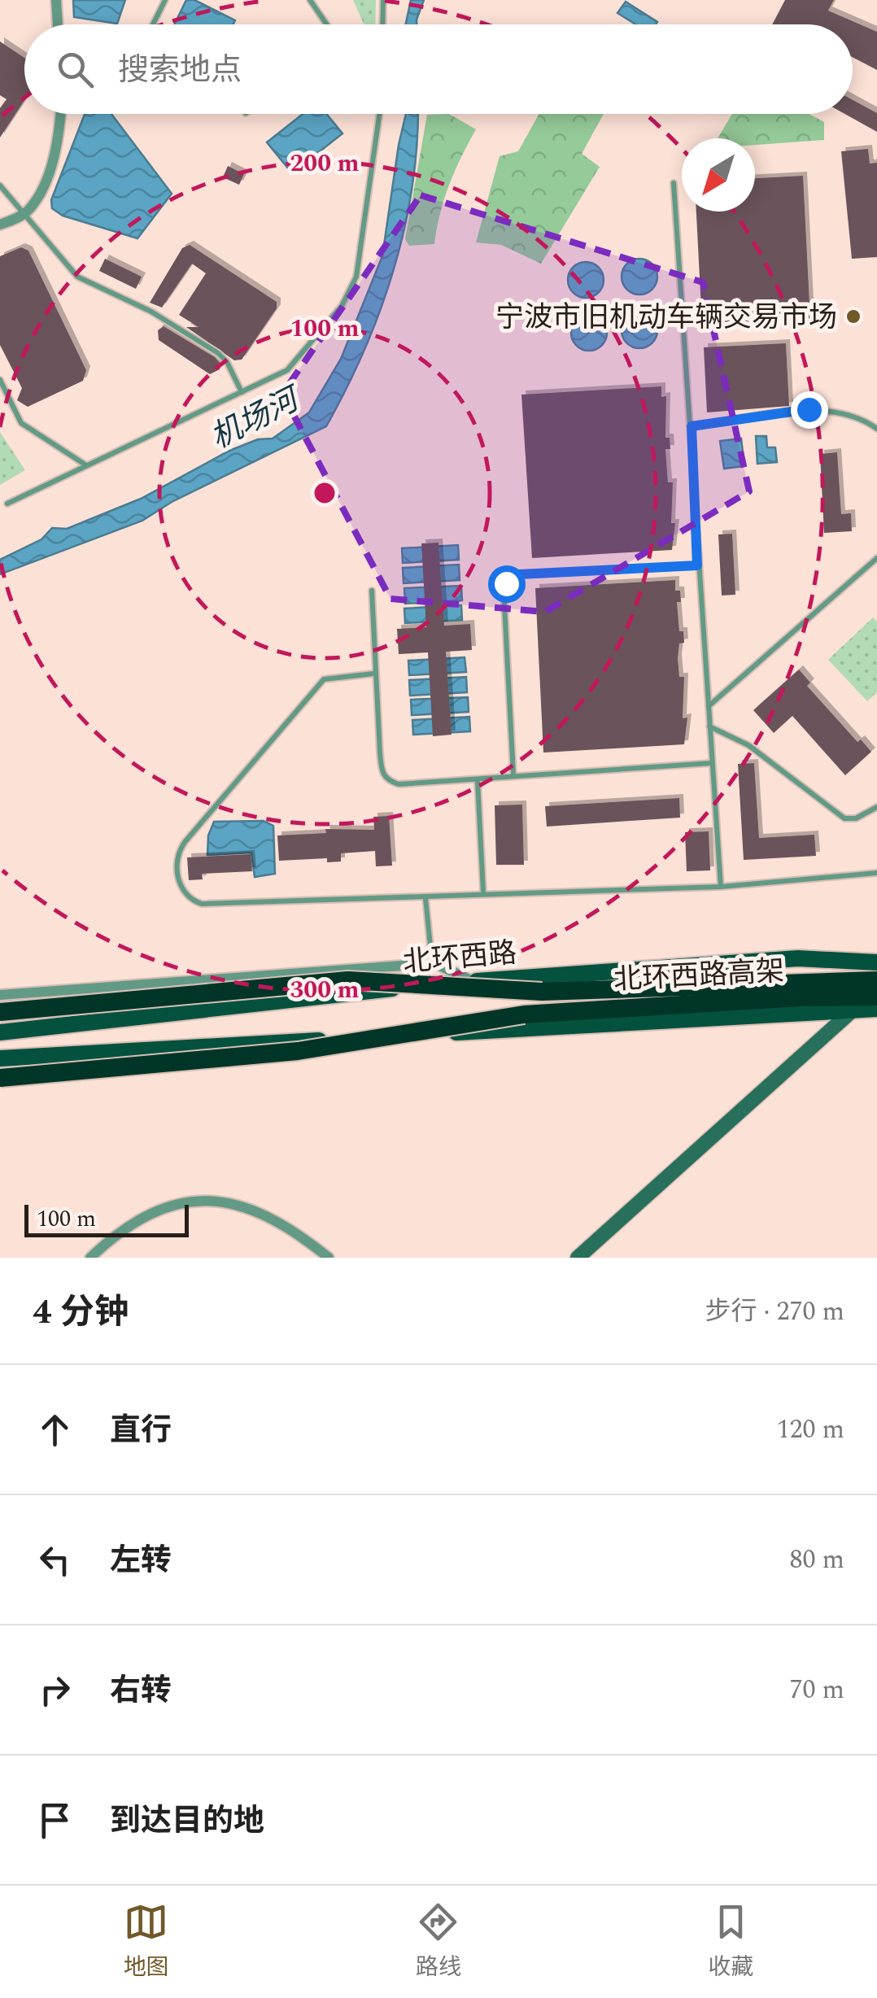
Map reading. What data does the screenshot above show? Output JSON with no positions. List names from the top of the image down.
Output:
{
  "streets": {
    "highway": ["北环西路高架"],
    "main road": ["北环西路"]
  },
  "water": ["机场河"],
  "places": ["宁波市旧机动车辆交易市场"],
  "scale_bar": "100 m",
  "north": "bottom left",
  "page": {
    "search": "搜索地点",
    "scale": "100 m",
    "heading": ["4 分钟", "步行 · 270 m"],
    "list": [
      ["直行", "120 m"],
      ["左转", "80 m"],
      ["右转", "70 m"],
      "到达目的地"
    ],
    "nav": ["地图", "路线", "收藏"]
  },
  "rings": ["200 m", "100 m", "300 m"]
}
